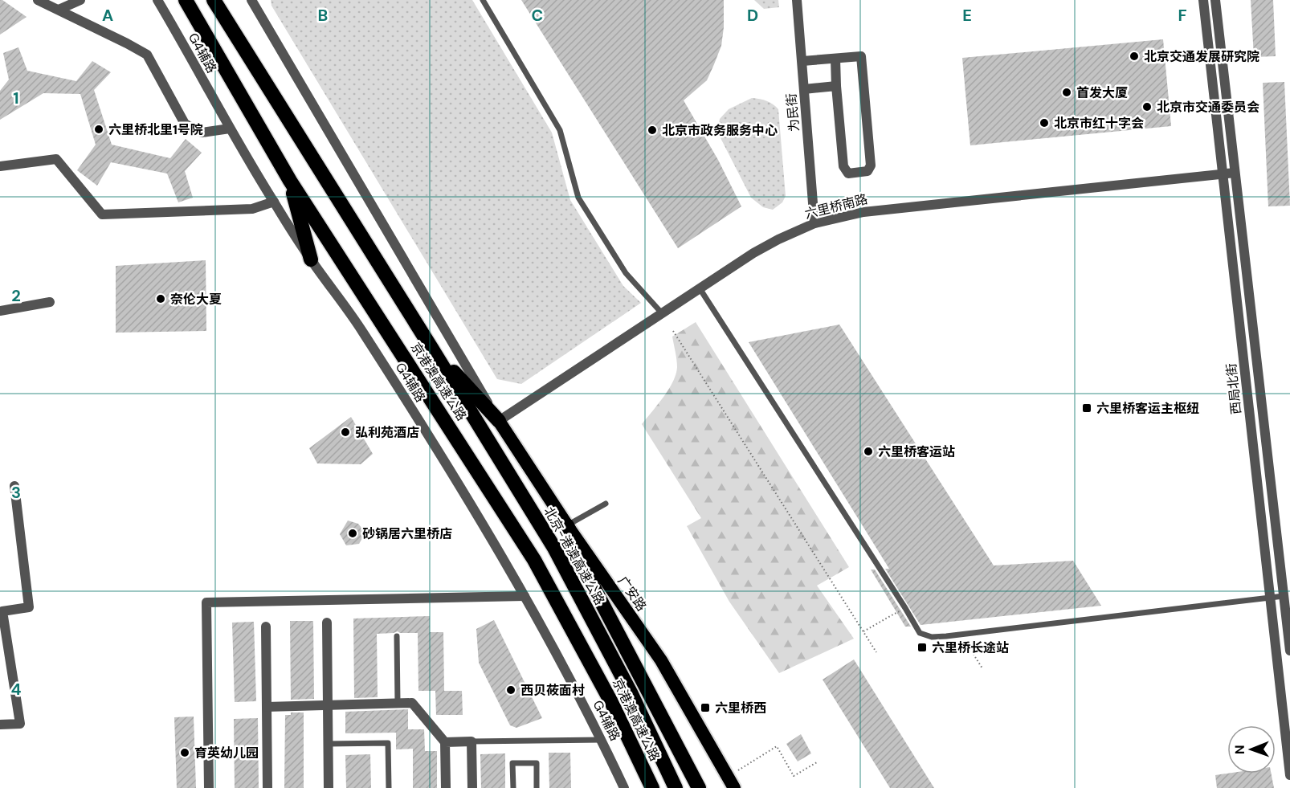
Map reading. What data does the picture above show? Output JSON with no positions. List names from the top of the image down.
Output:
{
  "streets": {
    "highway": ["京港澳高速公路", "北京-港澳高速公路", "广安路"],
    "street": [
      "G4辅路",
      "为民街",
      "六里桥南路",
      "西局北街"
    ]
  },
  "crossings": [
    ["为民街", "六里桥南路"],
    ["六里桥南路", "西局北街"],
    ["六里桥南路", "广安路"],
    ["京港澳高速公路", "北京-港澳高速公路"]
  ],
  "places": {
    "other": [
      "北京交通发展研究院",
      "首发大厦",
      "北京市交通委员会",
      "北京市红十字会",
      "六里桥北里1号院",
      "北京市政务服务中心",
      "奈伦大夏",
      "弘利苑酒店",
      "六里桥客运站",
      "砂锅居六里桥店",
      "西贝莜面村",
      "育英幼儿园"
    ],
    "transit": ["六里桥客运主枢纽", "六里桥长途站", "六里桥西"]
  },
  "north": "left",
  "grid": {
    "columns": [
      "A",
      "B",
      "C",
      "D",
      "E",
      "F"
    ],
    "rows": [
      "1",
      "2",
      "3",
      "4"
    ]
  }
}
